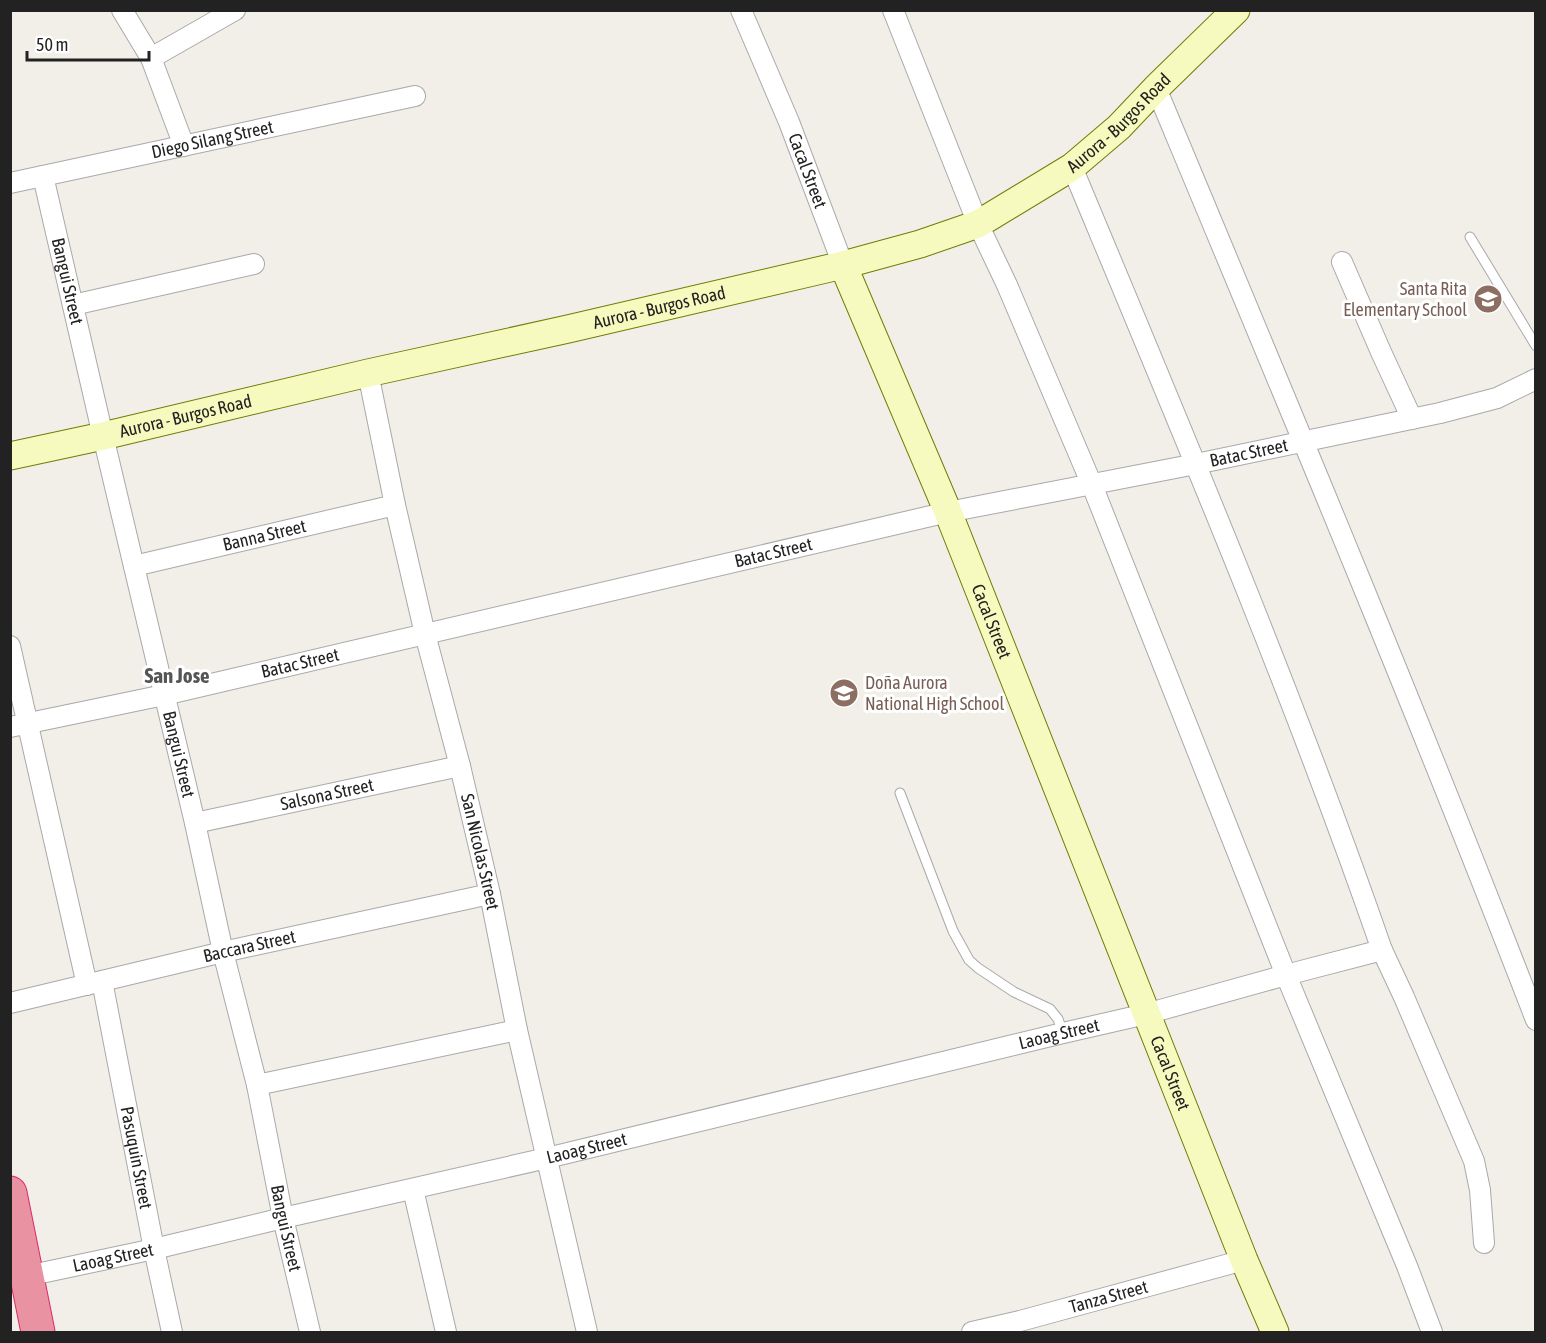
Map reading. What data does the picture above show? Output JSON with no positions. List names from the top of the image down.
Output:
{
  "streets": {
    "main road": ["Aurora - Burgos Road", "Cacal Street"],
    "street": [
      "Diego Silang Street",
      "Bangui Street",
      "Batac Street",
      "Banna Street",
      "Salsona Street",
      "San Nicolas Street",
      "Baccara Street",
      "Laoag Street",
      "Pasuquin Street",
      "Tanza Street"
    ]
  },
  "crossings": [
    ["Aurora - Burgos Road", "Cacal Street"],
    ["Aurora - Burgos Road", "Bangui Street"],
    ["Aurora - Burgos Road", "San Nicolas Street"],
    ["Diego Silang Street", "Bangui Street"],
    ["Cacal Street", "Batac Street"],
    ["Cacal Street", "Laoag Street"],
    ["Cacal Street", "Tanza Street"],
    ["Bangui Street", "Batac Street"],
    ["Bangui Street", "Banna Street"],
    ["Bangui Street", "Salsona Street"],
    ["Bangui Street", "Baccara Street"],
    ["Bangui Street", "Laoag Street"],
    ["Batac Street", "San Nicolas Street"],
    ["Batac Street", "Pasuquin Street"],
    ["Banna Street", "San Nicolas Street"],
    ["Salsona Street", "San Nicolas Street"],
    ["San Nicolas Street", "Baccara Street"],
    ["San Nicolas Street", "Laoag Street"],
    ["Baccara Street", "Pasuquin Street"],
    ["Laoag Street", "Pasuquin Street"]
  ],
  "districts": ["San Jose"],
  "places": {
    "school or university": ["Santa Rita Elementary School", "Doña Aurora National High School"]
  },
  "scale_bar": "50 m"
}
